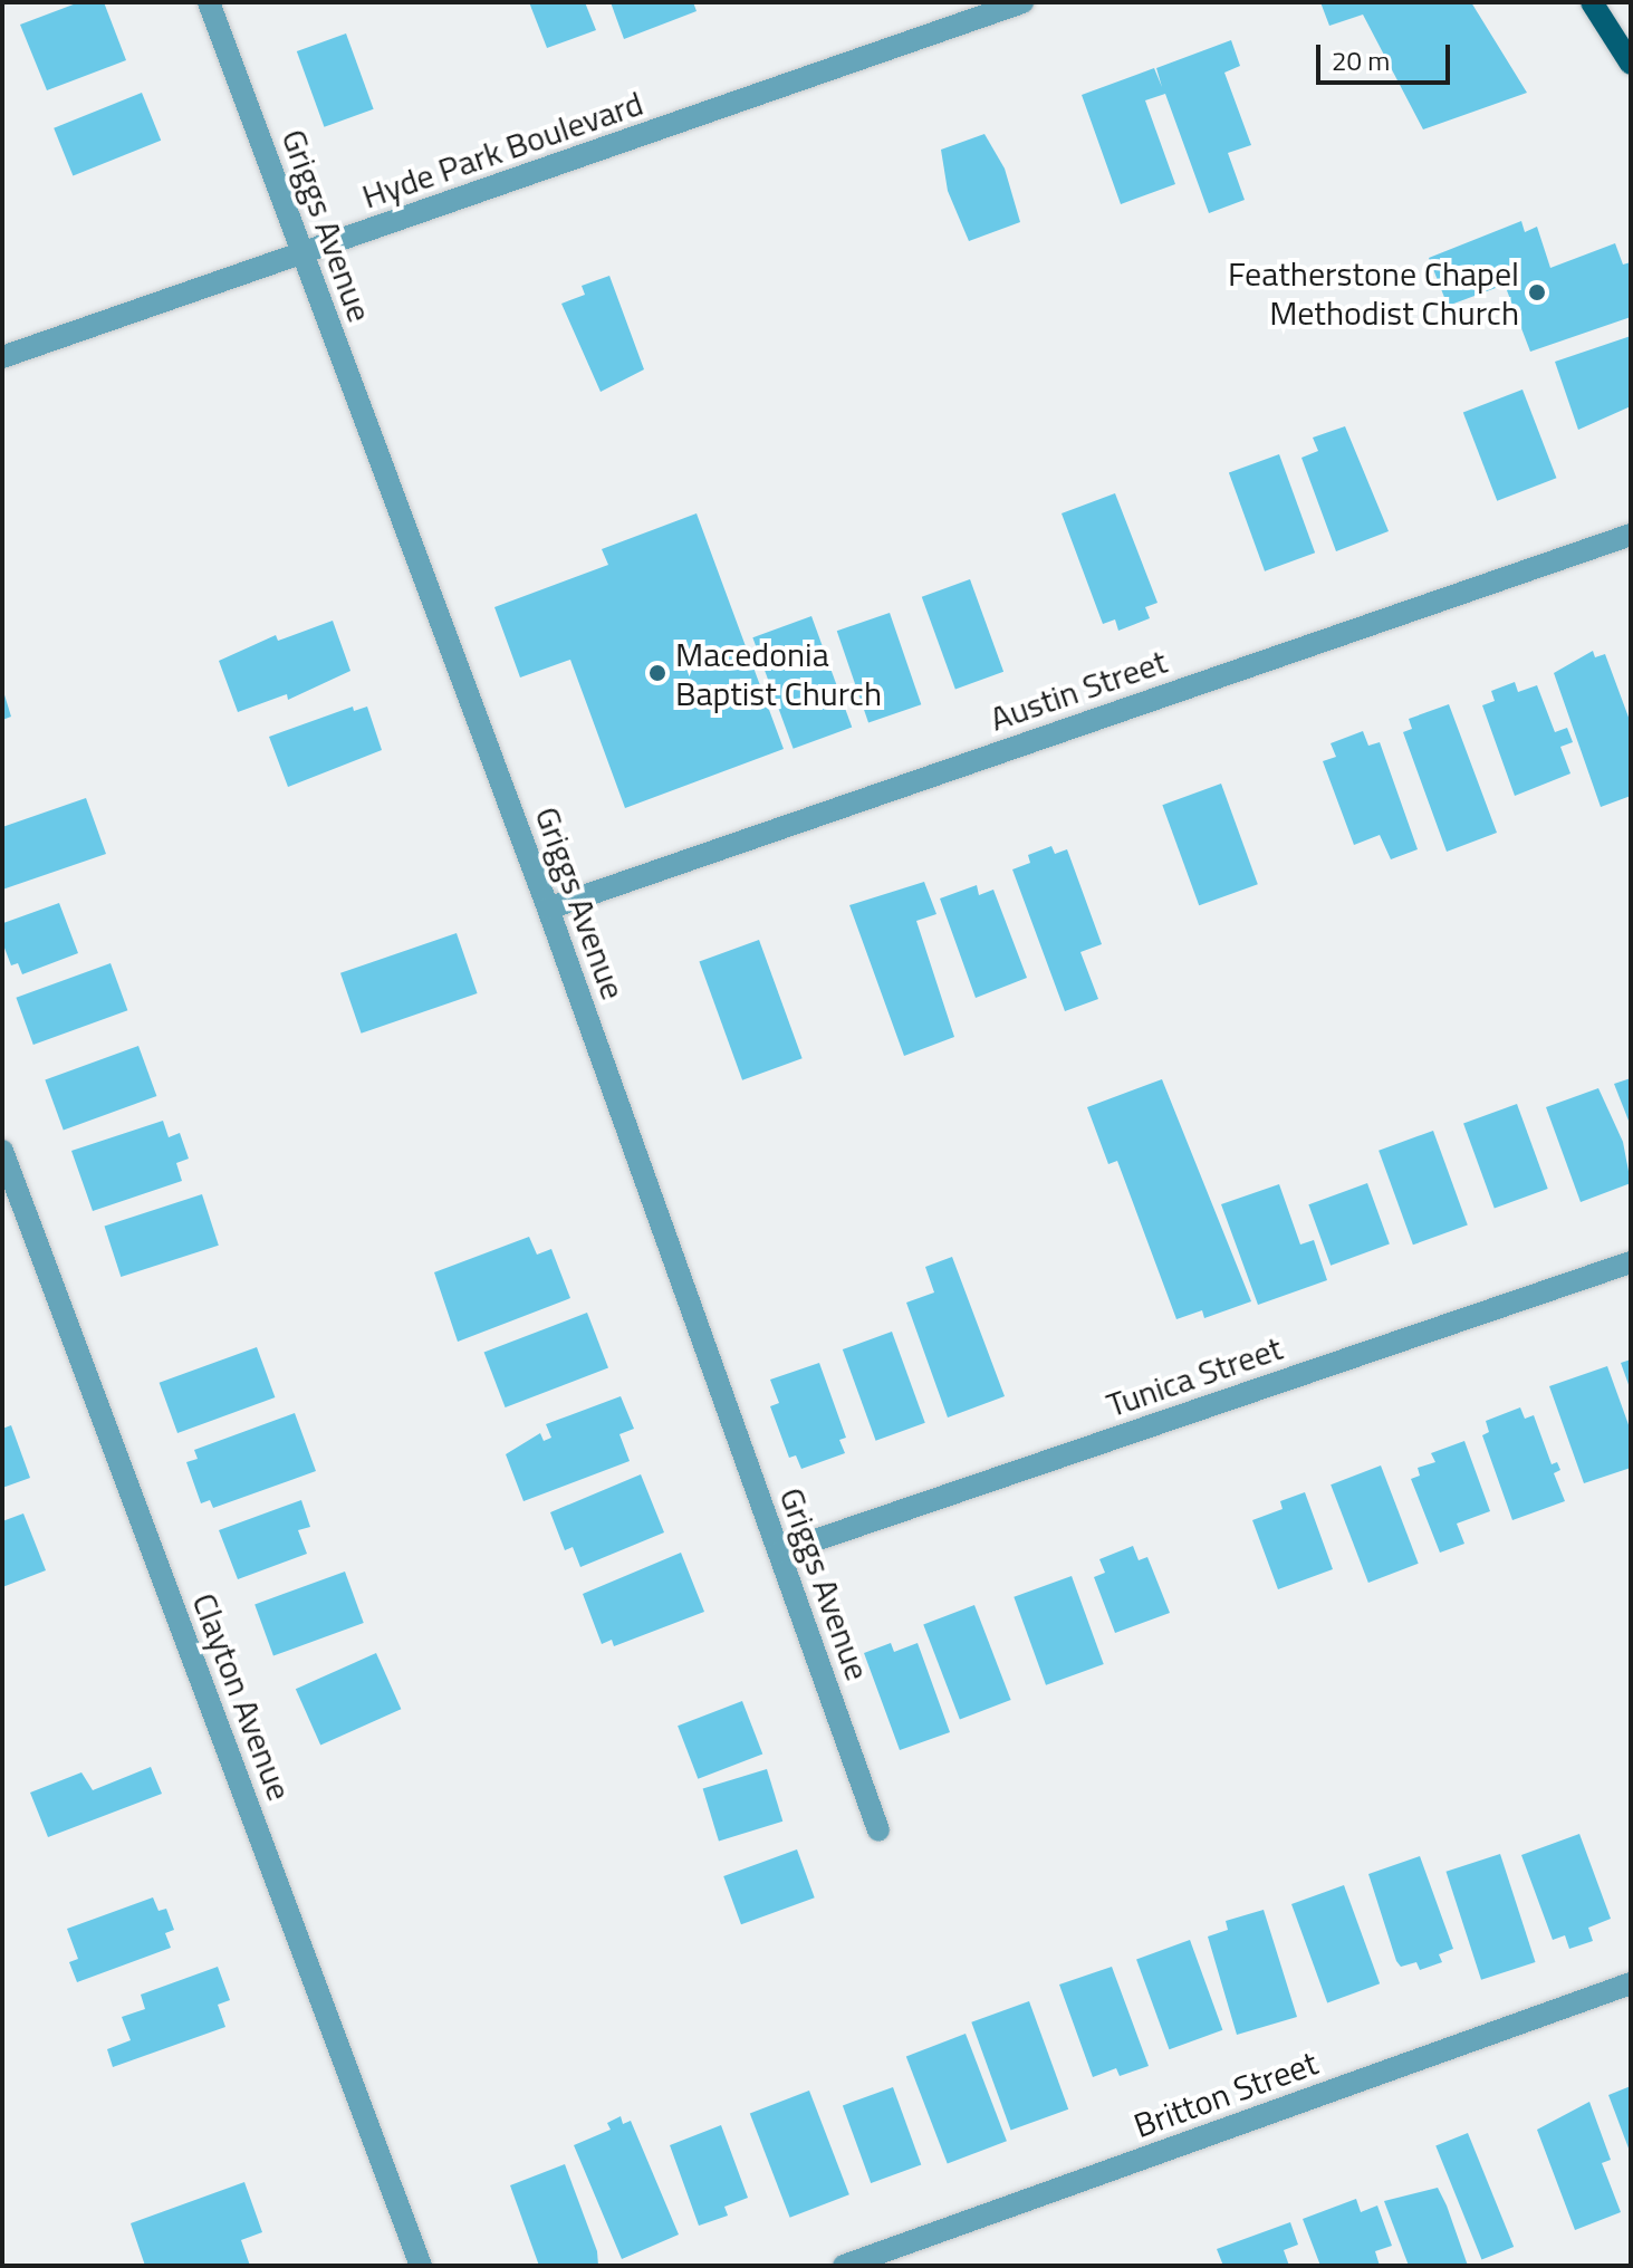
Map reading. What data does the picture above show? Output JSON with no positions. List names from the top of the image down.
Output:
{
  "streets": {
    "street": [
      "Hyde Park Boulevard",
      "Griggs Avenue",
      "Austin Street",
      "Tunica Street",
      "Clayton Avenue",
      "Britton Street"
    ]
  },
  "crossings": [
    ["Hyde Park Boulevard", "Griggs Avenue"],
    ["Griggs Avenue", "Austin Street"],
    ["Griggs Avenue", "Tunica Street"]
  ],
  "places": ["Featherstone Chapel Methodist Church", "Macedonia Baptist Church"],
  "scale_bar": "20 m"
}
